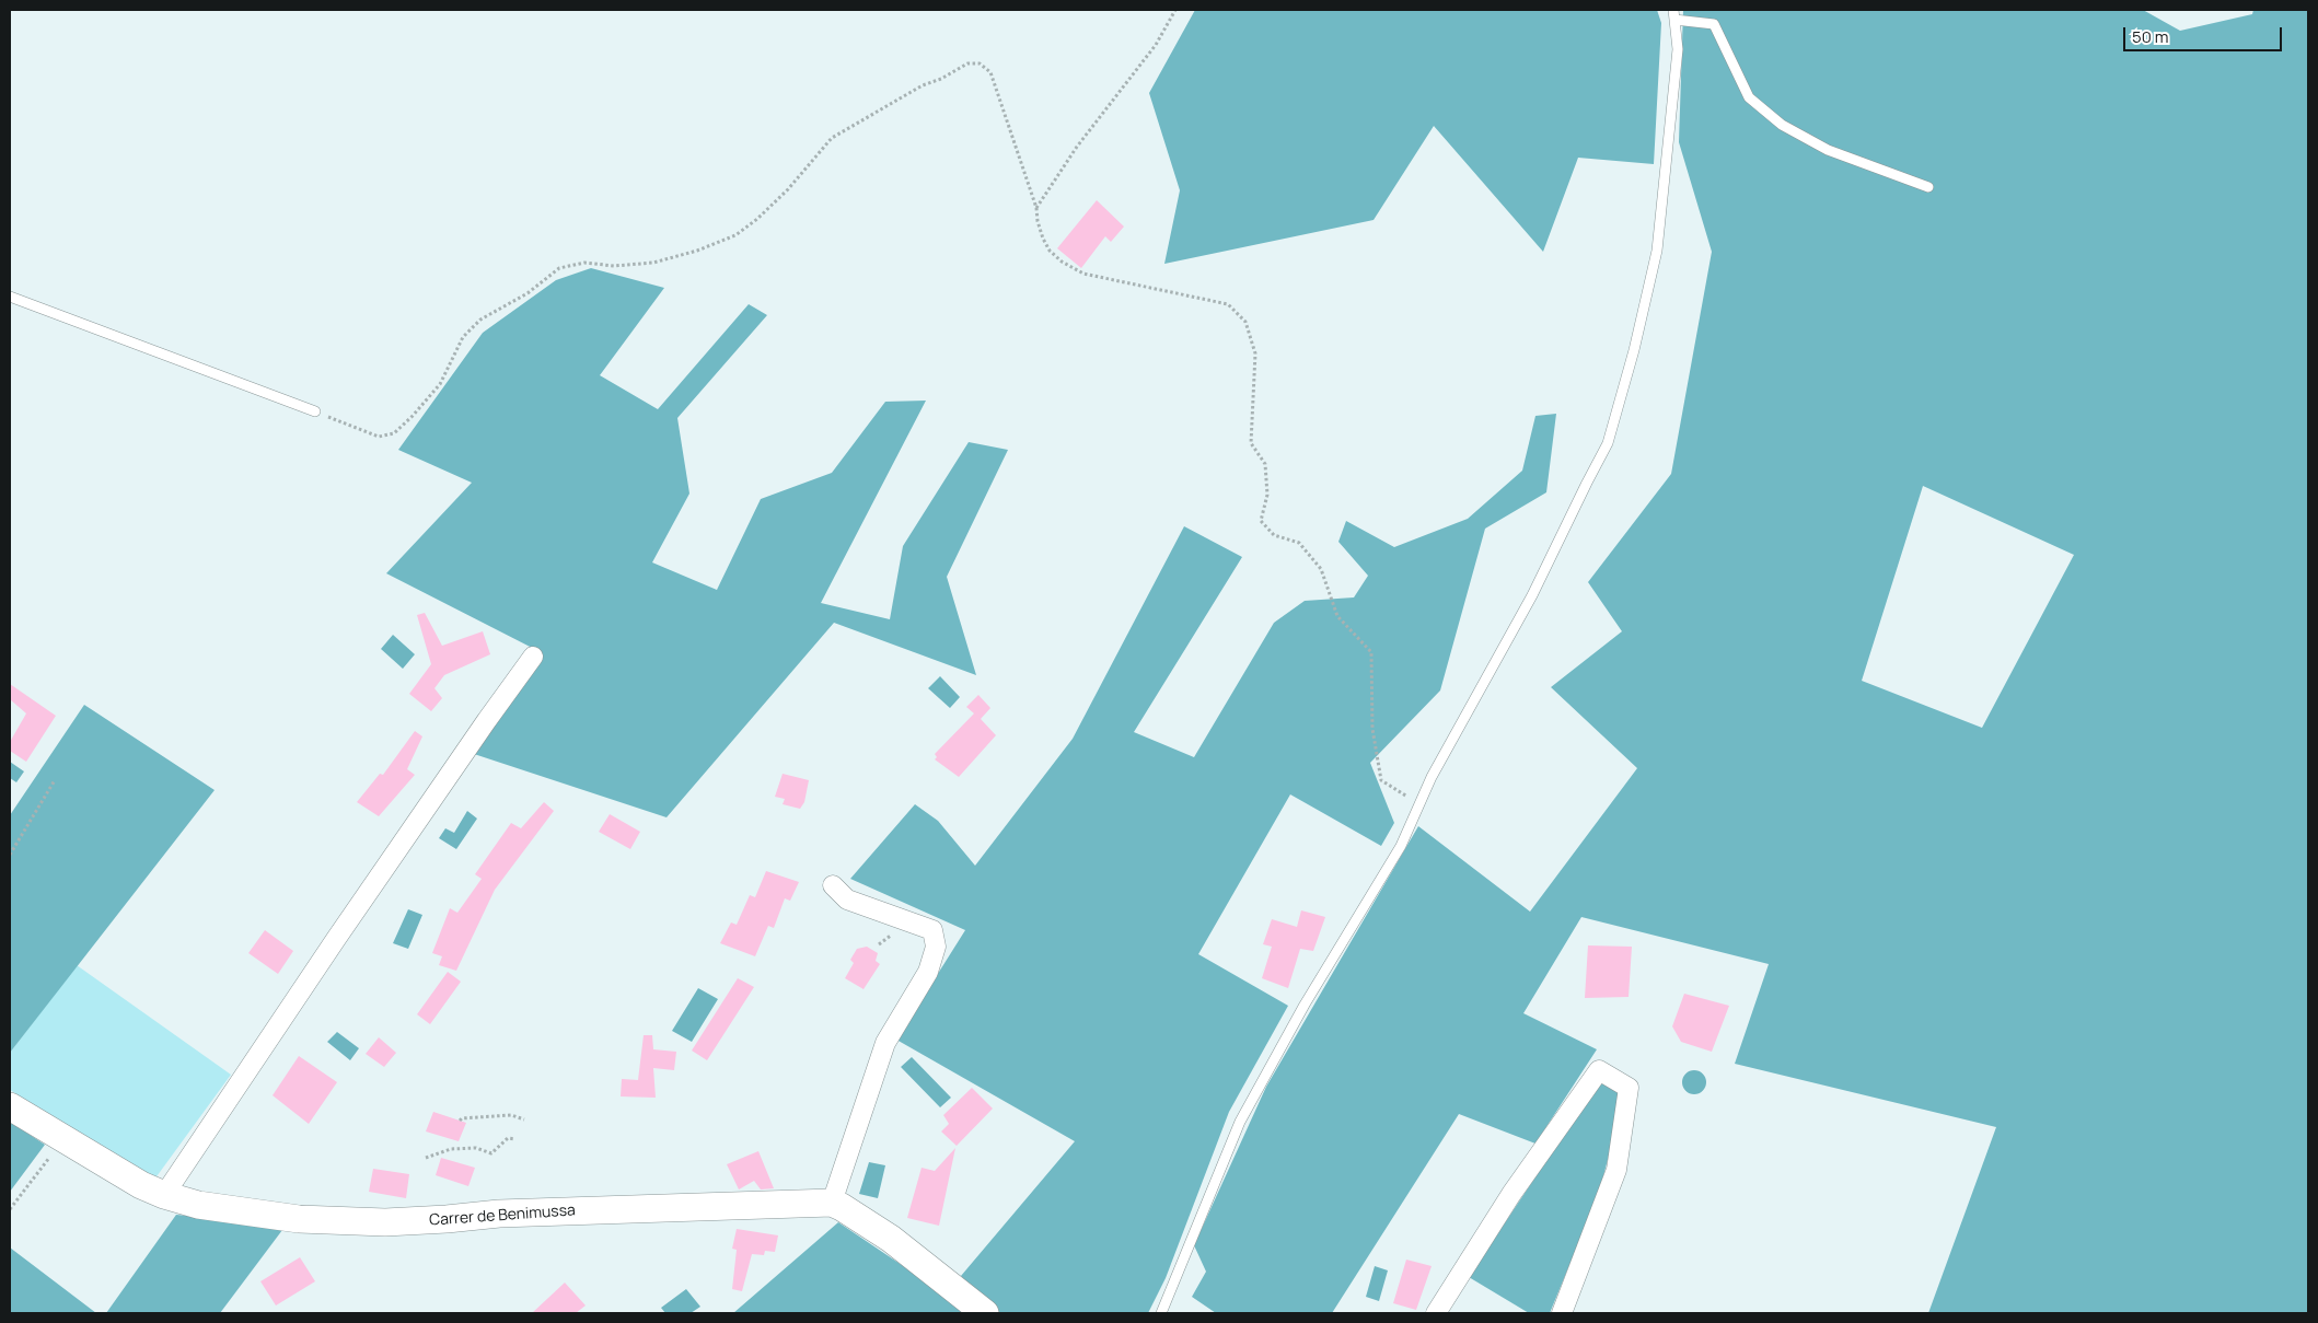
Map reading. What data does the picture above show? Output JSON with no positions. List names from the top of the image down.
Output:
{
  "streets": {
    "street": ["Carrer de Benimussa"]
  },
  "scale_bar": "50 m"
}
